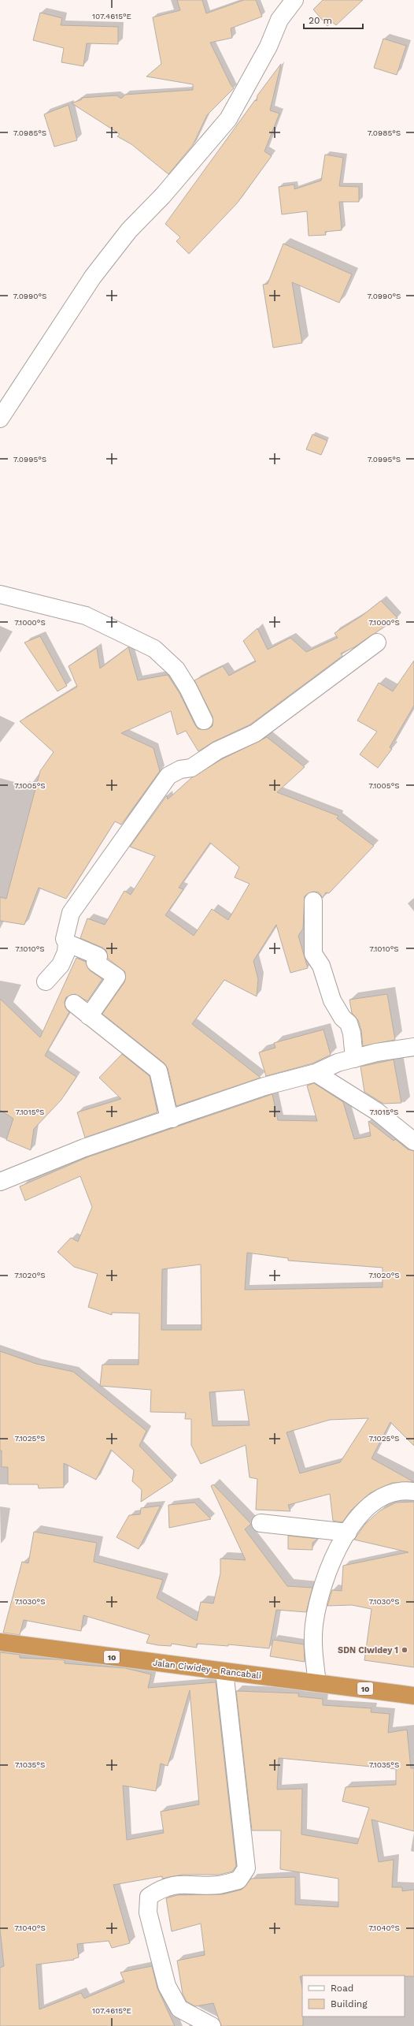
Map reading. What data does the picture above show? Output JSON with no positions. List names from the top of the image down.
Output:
{
  "streets": {
    "highway": ["10", "Jalan Ciwidey - Rancabali"]
  },
  "places": ["SDN Ciwidey 1"],
  "legend": ["Road", "Building"],
  "scale_bar": "20 m",
  "coordinates": [
    "107.4615°E",
    "7.0985°S",
    "7.0990°S",
    "7.0995°S",
    "7.1000°S",
    "7.1005°S",
    "7.1010°S",
    "7.1015°S",
    "7.1020°S",
    "7.1025°S",
    "7.1030°S",
    "7.1035°S",
    "7.1040°S"
  ]
}
